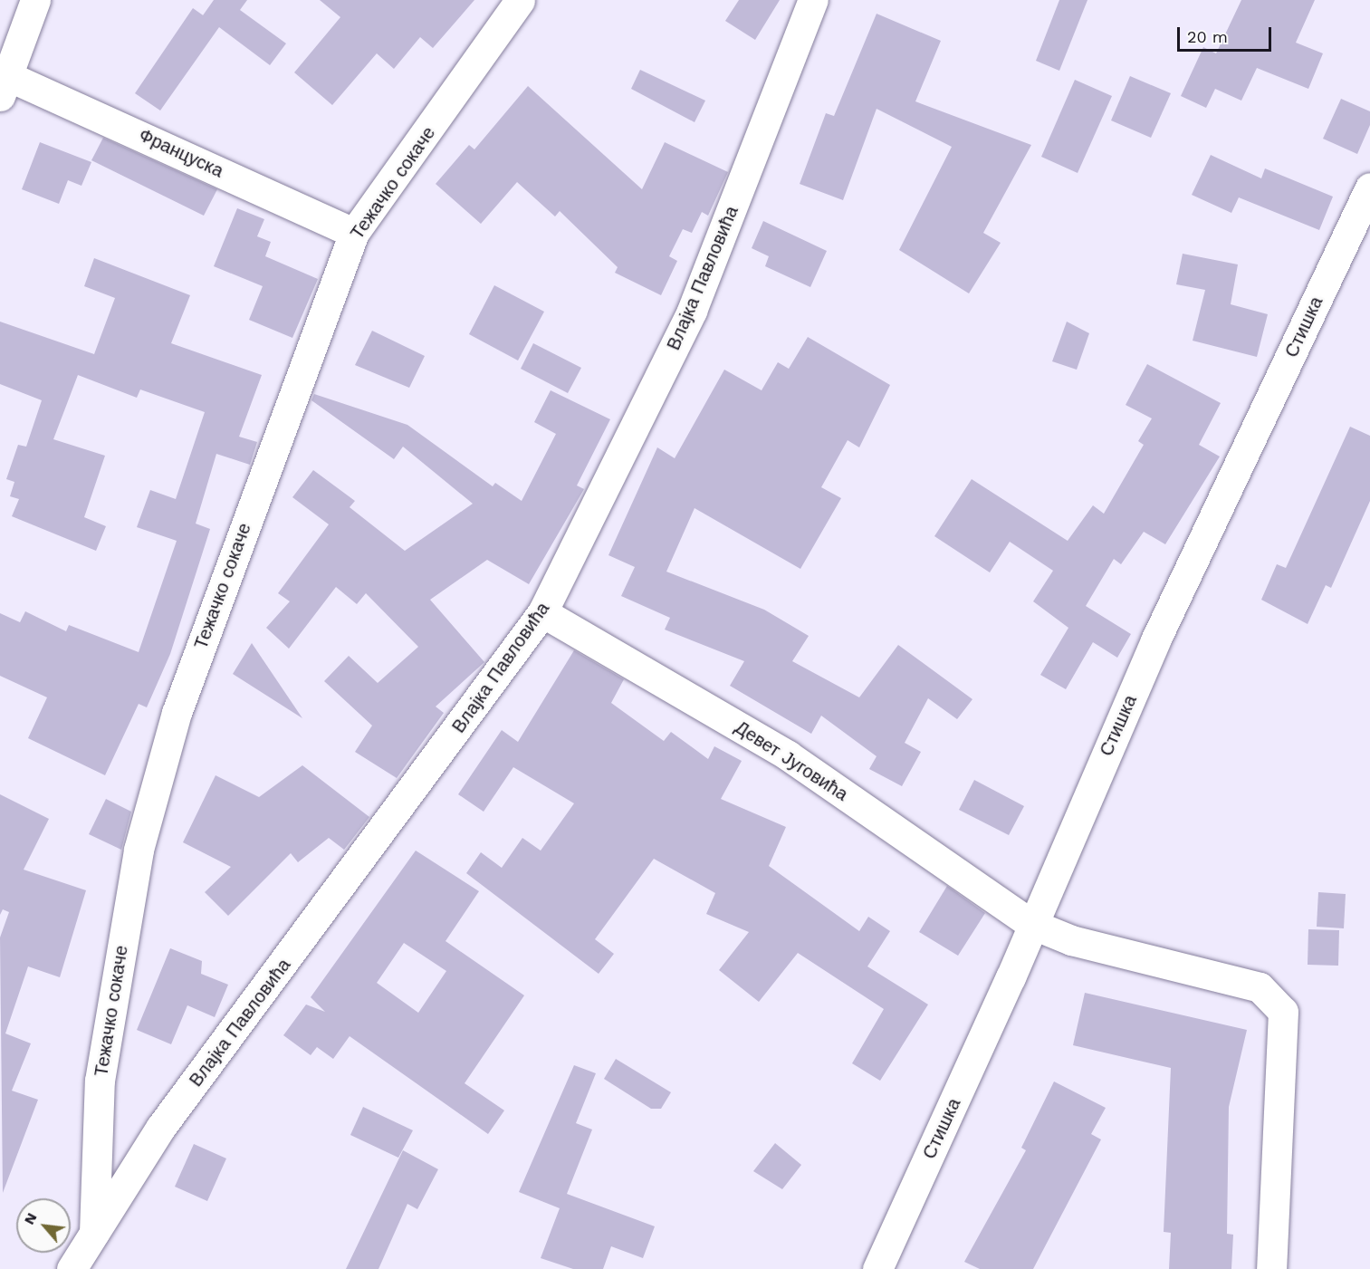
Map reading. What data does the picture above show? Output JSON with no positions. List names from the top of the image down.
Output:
{
  "streets": {
    "street": [
      "Француска",
      "Тежачко сокаче",
      "Влајка Павловића",
      "Стишка",
      "Девет Југовића"
    ]
  },
  "crossings": [
    ["Француска", "Тежачко сокаче"],
    ["Тежачко сокаче", "Влајка Павловића"],
    ["Влајка Павловића", "Девет Југовића"],
    ["Стишка", "Девет Југовића"]
  ],
  "scale_bar": "20 m",
  "north": "top left"
}
